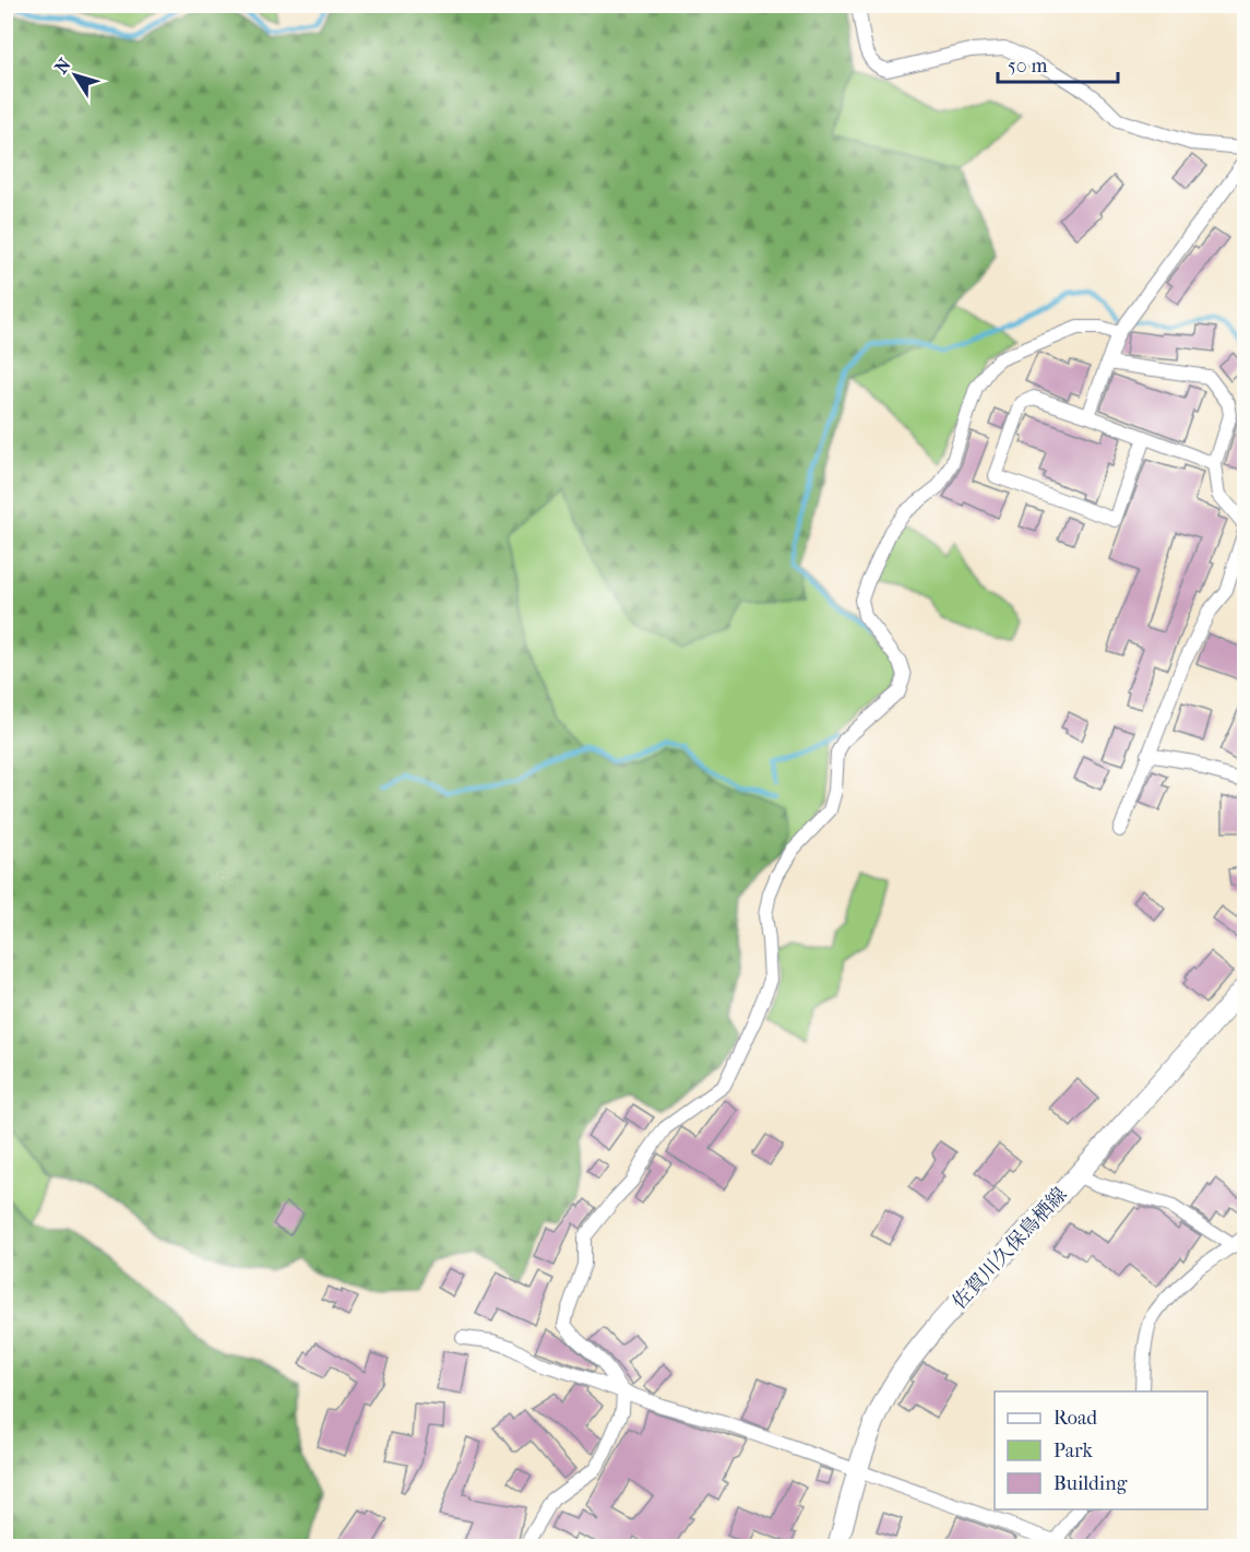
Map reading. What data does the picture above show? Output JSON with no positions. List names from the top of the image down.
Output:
{
  "streets": {
    "main road": ["佐賀川久保鳥栖線"]
  },
  "legend": ["Road", "Park", "Building"],
  "scale_bar": "50 m",
  "north": "top left"
}
